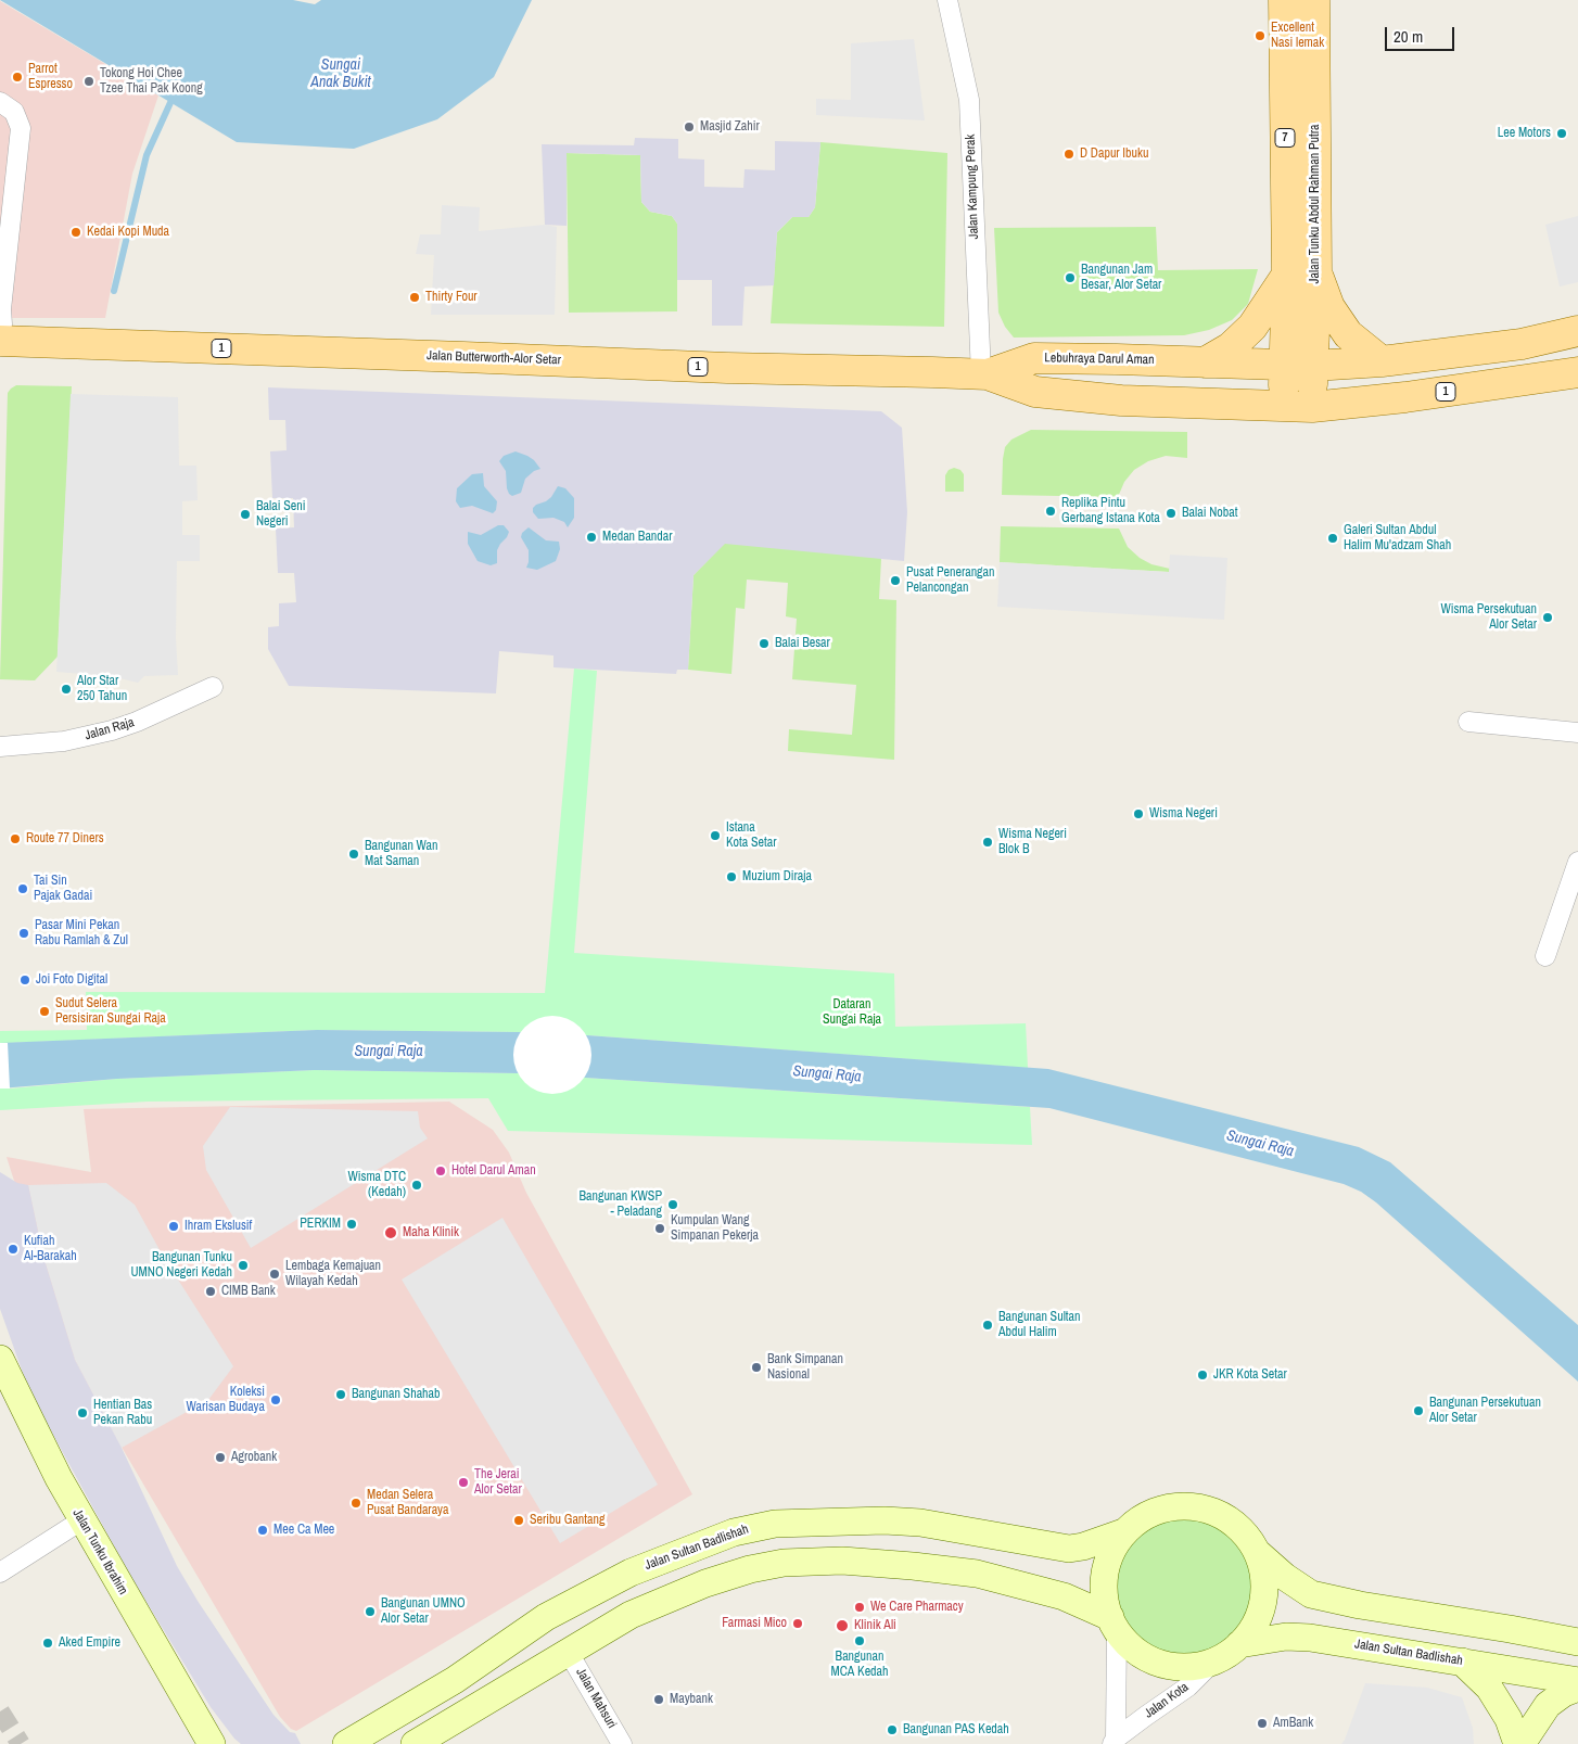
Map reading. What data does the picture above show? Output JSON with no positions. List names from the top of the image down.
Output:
{
  "streets": {
    "main road": [
      "7",
      "Jalan Tunku Abdul Rahman Putra",
      "1",
      "Jalan Butterworth-Alor Setar",
      "Lebuhraya Darul Aman",
      "Jalan Sultan Badlishah",
      "Jalan Tunku Ibrahim"
    ],
    "street": [
      "Jalan Kampung Perak",
      "Jalan Raja",
      "Jalan Mahsuri",
      "Jalan Kota"
    ]
  },
  "crossings": [
    ["Jalan Kampung Perak", "1"],
    ["Jalan Kampung Perak", "Jalan Butterworth-Alor Setar"],
    ["Jalan Kampung Perak", "Lebuhraya Darul Aman"],
    ["Jalan Tunku Abdul Rahman Putra", "1"],
    ["Jalan Tunku Abdul Rahman Putra", "Lebuhraya Darul Aman"],
    ["1", "Jalan Butterworth-Alor Setar"],
    ["1", "Lebuhraya Darul Aman"],
    ["Jalan Butterworth-Alor Setar", "Lebuhraya Darul Aman"],
    ["Jalan Sultan Badlishah", "Jalan Kota"]
  ],
  "water": ["Sungai Anak Bukit", "Sungai Raja"],
  "parks": ["Dataran Sungai Raja"],
  "places": [
    "Excellent Nasi lemak",
    "Parrot Espresso",
    "Tokong Hoi Chee Tzee Thai Pak Koong",
    "Masjid Zahir",
    "Lee Motors",
    "D Dapur Ibuku",
    "Kedai Kopi Muda",
    "Bangunan Jam Besar, Alor Setar",
    "Thirty Four",
    "Replika Pintu Gerbang Istana Kota",
    "Balai Nobat",
    "Balai Seni Negeri",
    "Medan Bandar",
    "Galeri Sultan Abdul Halim Mu'adzam Shah",
    "Pusat Penerangan Pelancongan",
    "Wisma Persekutuan Alor Setar",
    "Balai Besar",
    "Alor Star 250 Tahun",
    "Wisma Negeri",
    "Istana Kota Setar",
    "Route 77 Diners",
    "Wisma Negeri Blok B",
    "Bangunan Wan Mat Saman",
    "Muzium Diraja",
    "Tai Sin Pajak Gadai",
    "Pasar Mini Pekan Rabu Ramlah & Zul",
    "Joi Foto Digital",
    "Sudut Selera Persisiran Sungai Raja",
    "Hotel Darul Aman",
    "Wisma DTC (Kedah)",
    "Bangunan KWSP - Peladang",
    "PERKIM",
    "Ihram Ekslusif",
    "Kumpulan Wang Simpanan Pekerja",
    "Maha Klinik",
    "Kufiah Al-Barakah",
    "Bangunan Tunku UMNO Negeri Kedah",
    "Lembaga Kemajuan Wilayah Kedah",
    "CIMB Bank",
    "Bangunan Sultan Abdul Halim",
    "Bank Simpanan Nasional",
    "JKR Kota Setar",
    "Bangunan Shahab",
    "Koleksi Warisan Budaya",
    "Bangunan Persekutuan Alor Setar",
    "Hentian Bas Pekan Rabu",
    "Agrobank",
    "The Jerai Alor Setar",
    "Medan Selera Pusat Bandaraya",
    "Seribu Gantang",
    "Mee Ca Mee",
    "We Care Pharmacy",
    "Bangunan UMNO Alor Setar",
    "Farmasi Mico",
    "Klinik Ali",
    "Bangunan MCA Kedah",
    "Aked Empire",
    "Maybank",
    "AmBank",
    "Bangunan PAS Kedah"
  ],
  "scale_bar": "20 m"
}
